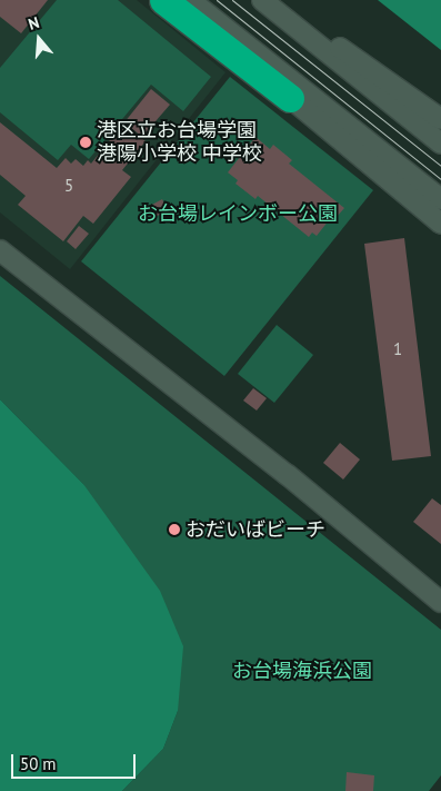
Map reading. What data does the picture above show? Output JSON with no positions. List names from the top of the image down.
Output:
{
  "parks": ["お台場レインボー公園", "お台場海浜公園"],
  "places": ["港区立お台場学園 港陽小学校 中学校", "おだいばビーチ"],
  "house_numbers": ["5", "1"],
  "scale_bar": "50 m",
  "north": "top"
}
